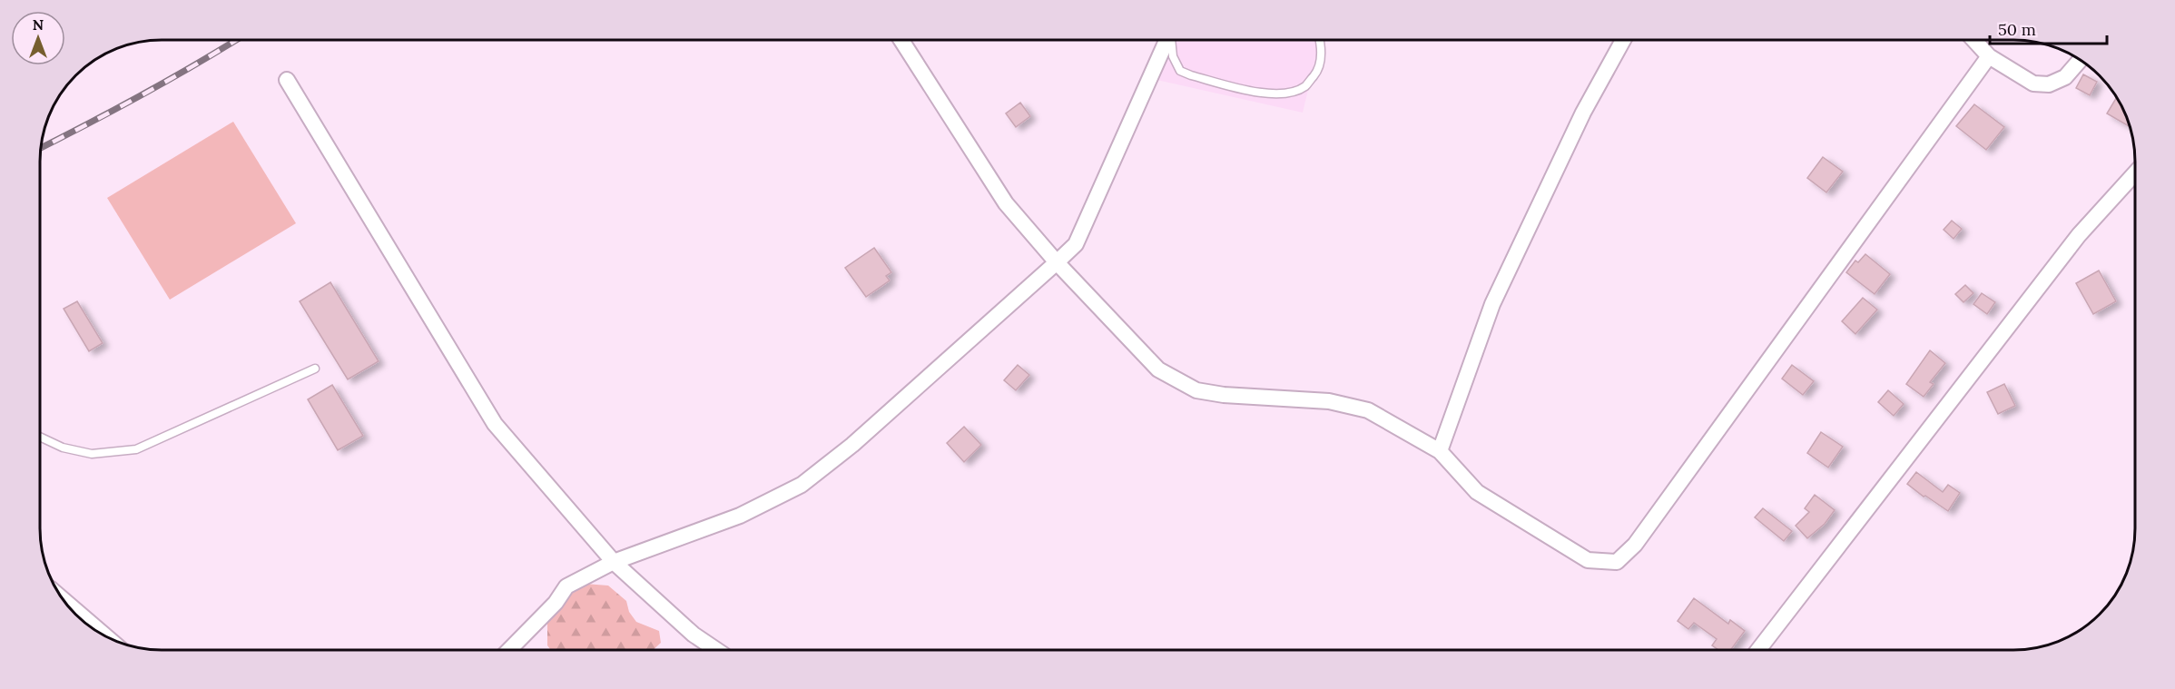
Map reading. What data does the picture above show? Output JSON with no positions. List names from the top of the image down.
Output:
{
  "scale_bar": "50 m",
  "north": "top"
}
